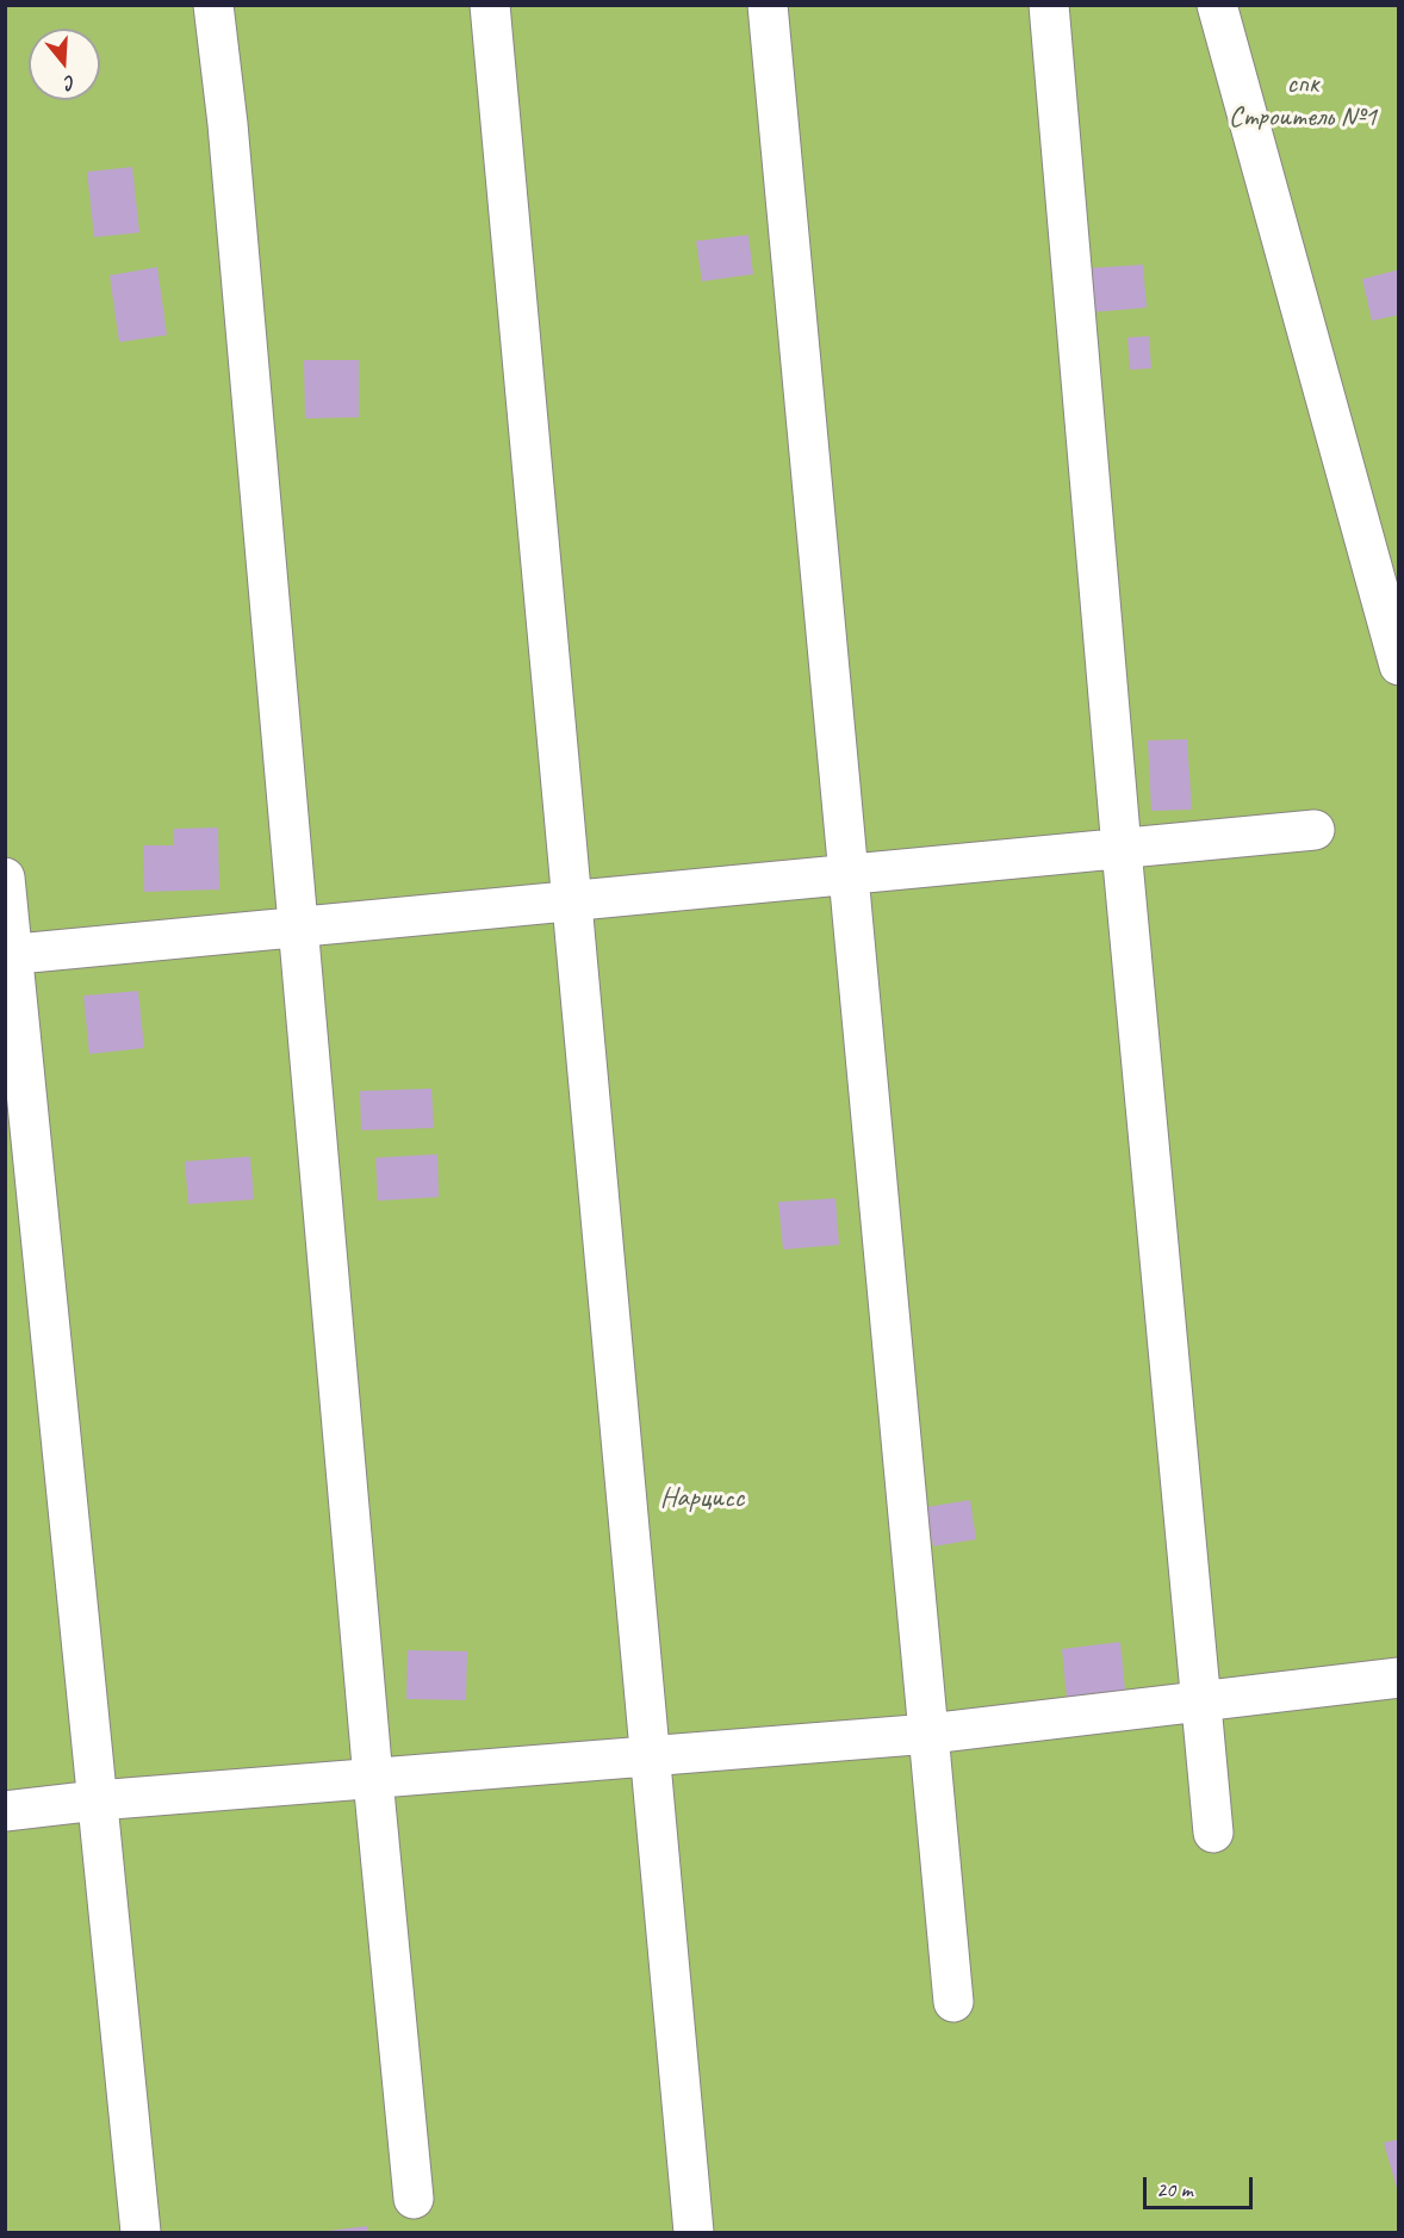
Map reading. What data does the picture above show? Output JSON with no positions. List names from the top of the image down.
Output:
{
  "parks": ["спк Строитель №1", "Нарцисс"],
  "scale_bar": "20 m",
  "north": "bottom"
}
